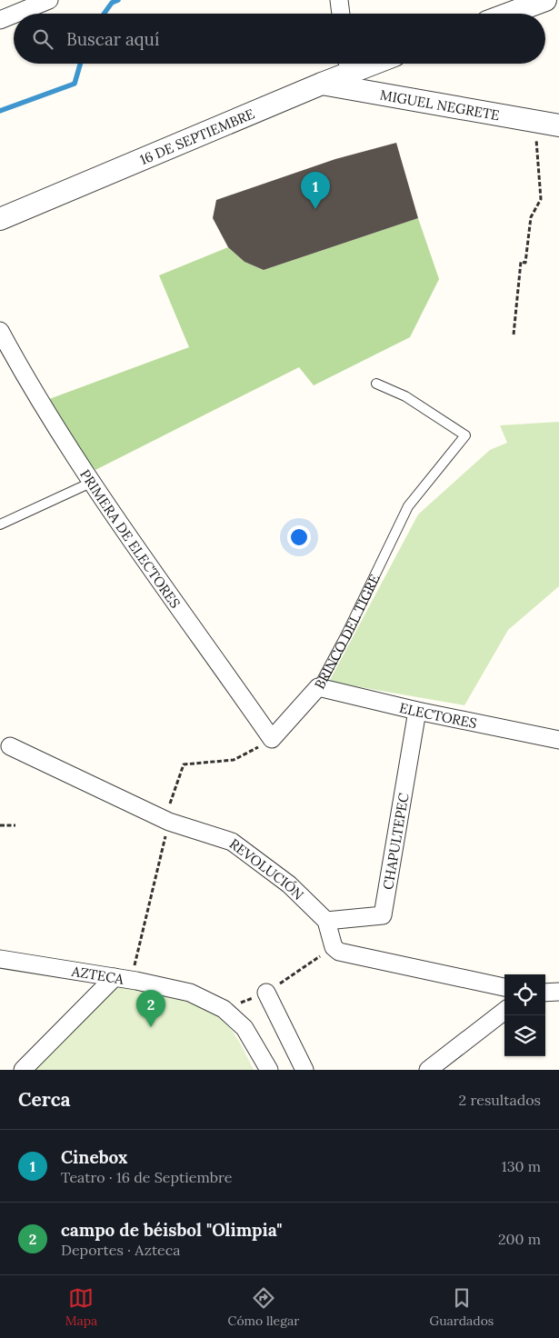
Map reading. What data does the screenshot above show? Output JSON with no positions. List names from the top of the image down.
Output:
{
  "streets": {
    "street": [
      "MIGUEL NEGRETE",
      "16 DE SEPTIEMBRE",
      "PRIMERA DE ELECTORES",
      "BRINCO DEL TIGRE",
      "ELECTORES",
      "CHAPULTEPEC",
      "REVOLUCIÓN",
      "AZTECA"
    ]
  },
  "crossings": [
    ["MIGUEL NEGRETE", "16 DE SEPTIEMBRE"],
    ["PRIMERA DE ELECTORES", "BRINCO DEL TIGRE"],
    ["BRINCO DEL TIGRE", "ELECTORES"],
    ["ELECTORES", "CHAPULTEPEC"],
    ["CHAPULTEPEC", "REVOLUCIÓN"]
  ],
  "page": {
    "search": "Buscar aquí",
    "pins": ["1", "2"],
    "heading": ["Cerca", "2 resultados"],
    "list": [
      {
        "mark": "1",
        "name": "Cinebox",
        "note": "Teatro · 16 de Septiembre",
        "value": "130 m"
      },
      {
        "mark": "2",
        "name": "campo de béisbol \"Olimpia\"",
        "note": "Deportes · Azteca",
        "value": "200 m"
      }
    ],
    "nav": ["Mapa", "Cómo llegar", "Guardados"]
  }
}
